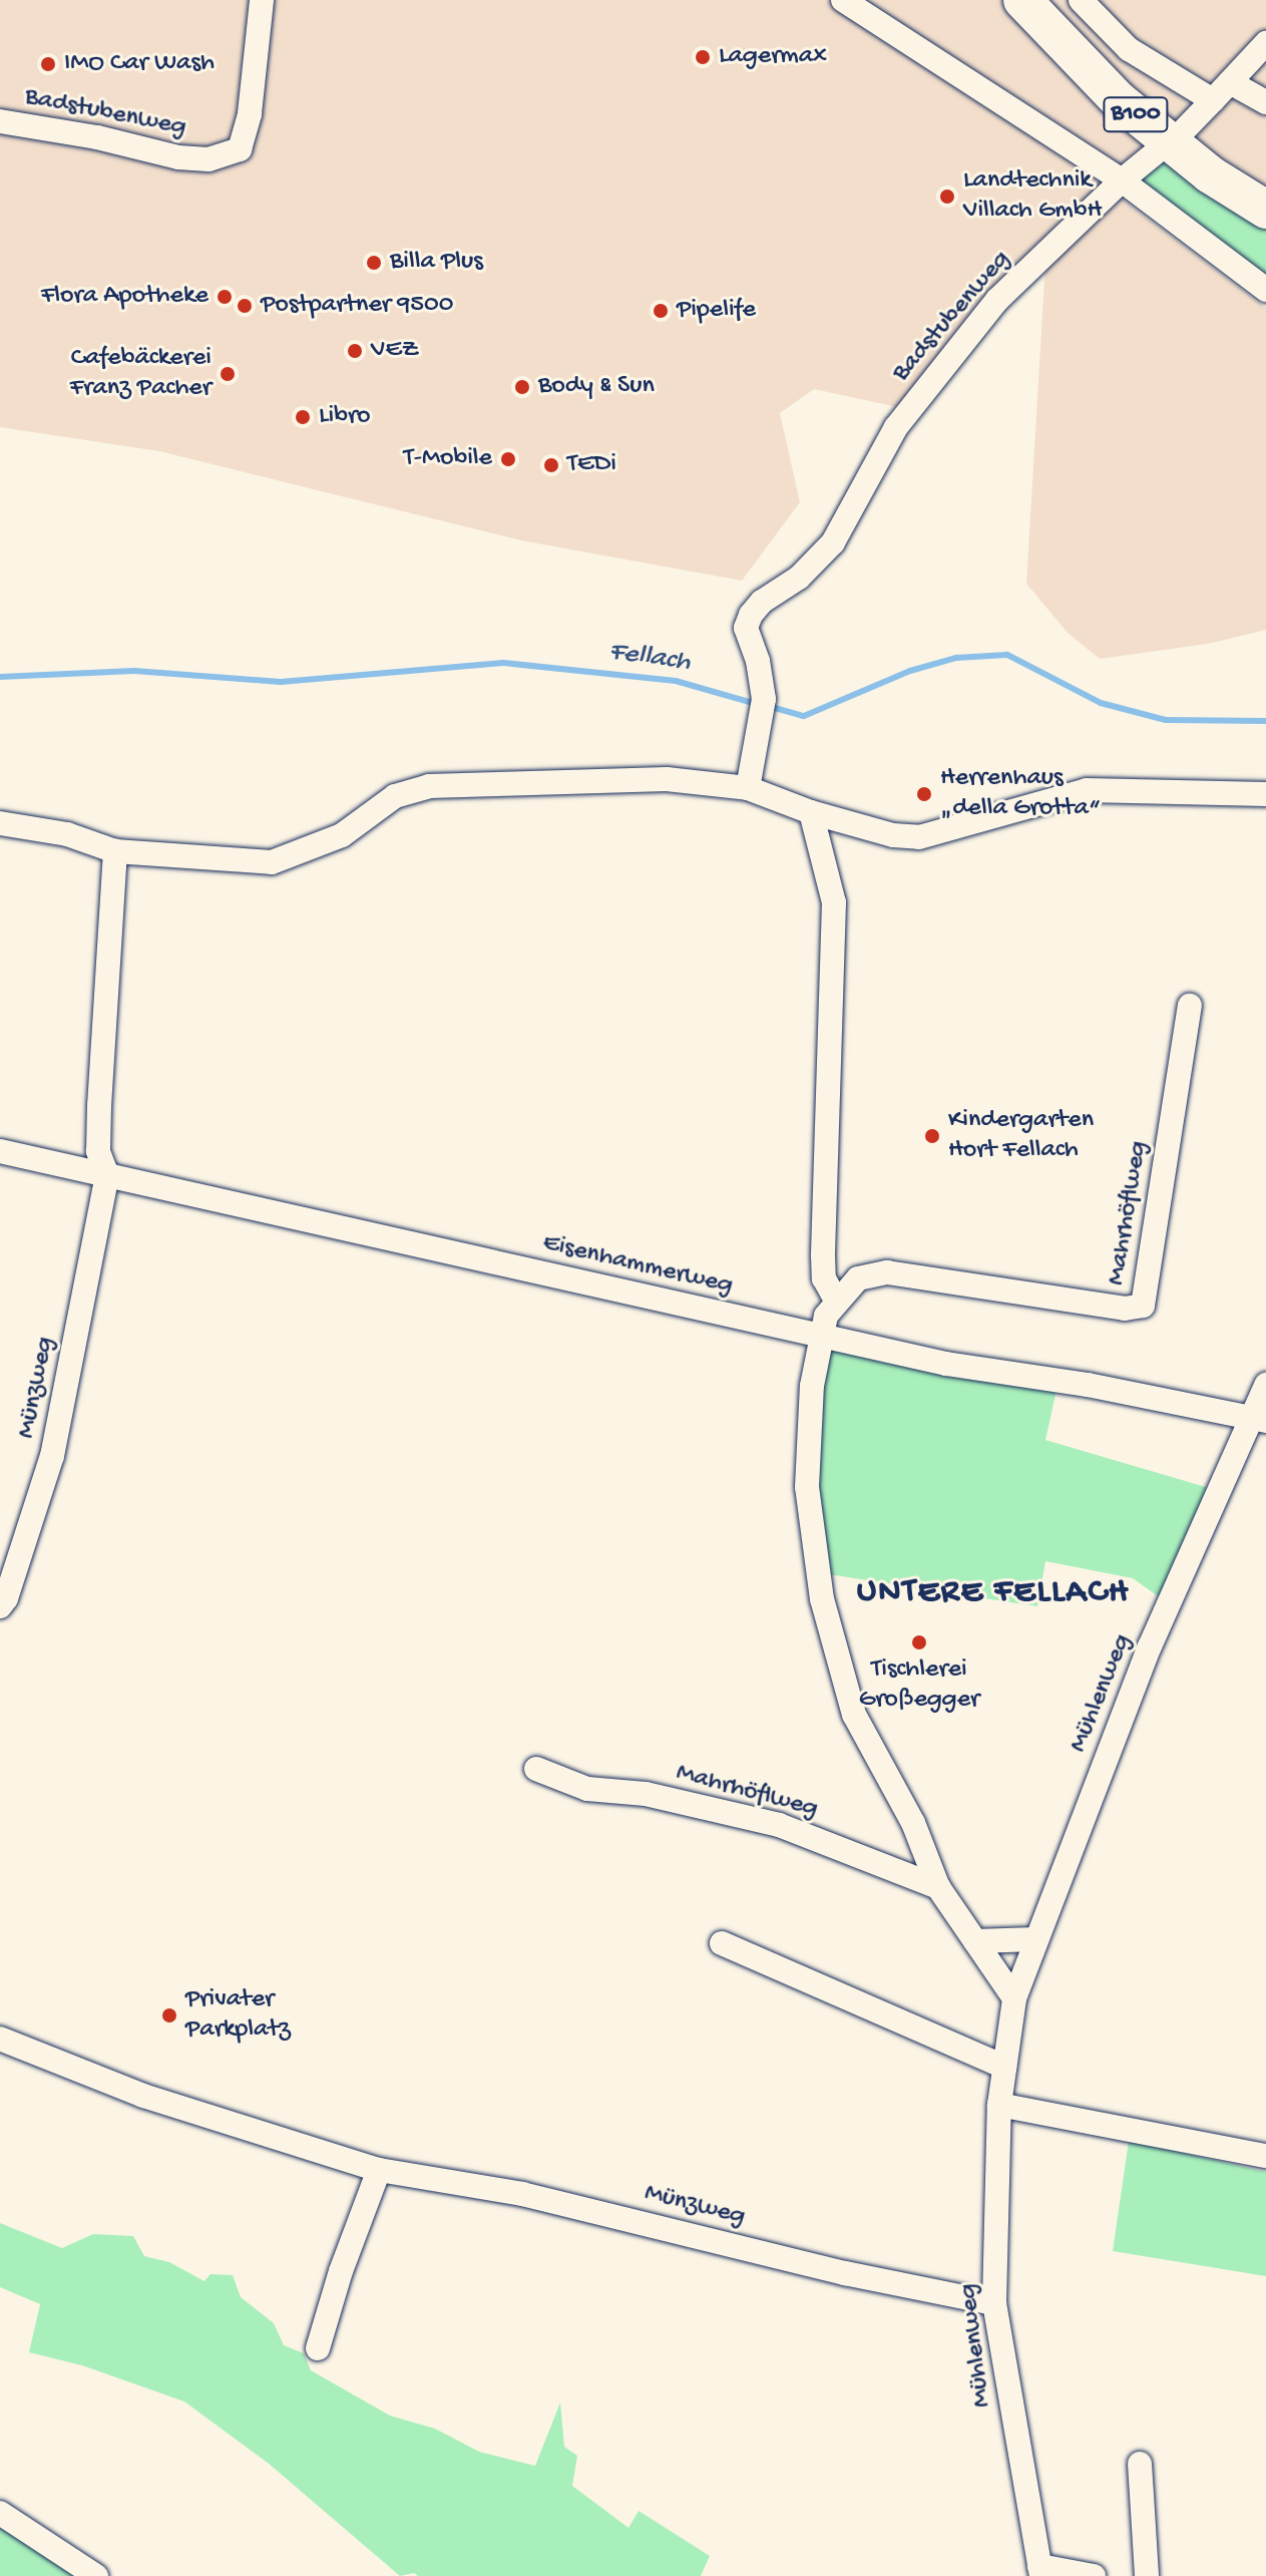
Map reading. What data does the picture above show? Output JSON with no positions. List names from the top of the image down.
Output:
{
  "streets": {
    "main road": ["B100"],
    "street": [
      "Badstubenweg",
      "Mahrhöflweg",
      "Eisenhammerweg",
      "Münzweg",
      "Mühlenweg"
    ]
  },
  "crossings": [
    ["Mahrhöflweg", "Eisenhammerweg"],
    ["Mahrhöflweg", "Mühlenweg"],
    ["Eisenhammerweg", "Münzweg"],
    ["Eisenhammerweg", "Mühlenweg"],
    ["Münzweg", "Mühlenweg"]
  ],
  "districts": ["UNTERE FELLACH"],
  "water": ["Fellach"],
  "places": [
    "Lagermax",
    "IMO Car Wash",
    "Landtechnik Villach GmbH",
    "Billa Plus",
    "Flora Apotheke",
    "Postpartner 9500",
    "Pipelife",
    "VEZ",
    "Cafebäckerei Franz Pacher",
    "Body & Sun",
    "Libro",
    "T-Mobile",
    "TEDi",
    "Herrenhaus „della Grotta“",
    "Kindergarten Hort Fellach",
    "Tischlerei Großegger",
    "Privater Parkplatz"
  ]
}
